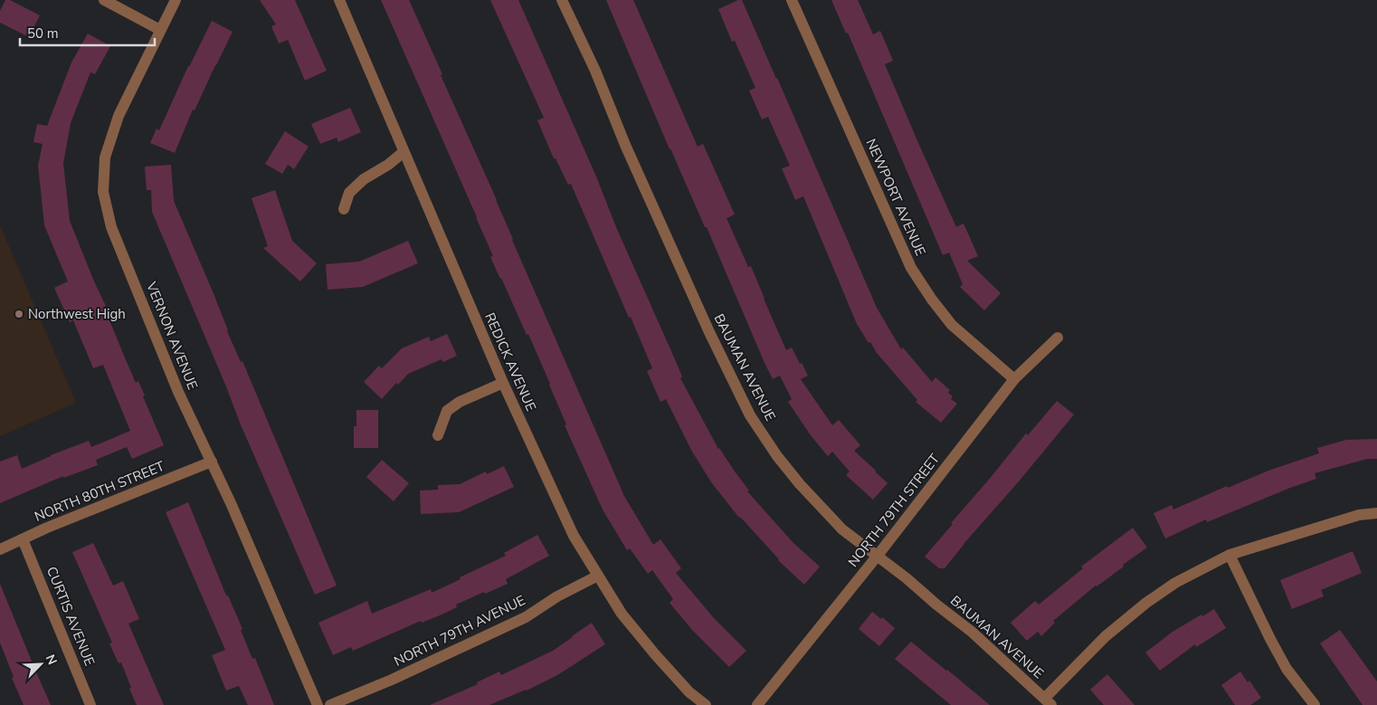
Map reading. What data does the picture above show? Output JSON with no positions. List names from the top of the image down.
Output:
{
  "streets": {
    "street": [
      "NEWPORT AVENUE",
      "VERNON AVENUE",
      "REDICK AVENUE",
      "BAUMAN AVENUE",
      "NORTH 80TH STREET",
      "NORTH 79TH STREET",
      "CURTIS AVENUE",
      "NORTH 79TH AVENUE"
    ]
  },
  "crossings": [
    ["NEWPORT AVENUE", "NORTH 79TH STREET"],
    ["VERNON AVENUE", "NORTH 80TH STREET"],
    ["REDICK AVENUE", "NORTH 79TH AVENUE"],
    ["BAUMAN AVENUE", "NORTH 79TH STREET"],
    ["NORTH 80TH STREET", "CURTIS AVENUE"]
  ],
  "places": ["Northwest High"],
  "scale_bar": "50 m",
  "north": "top right"
}
